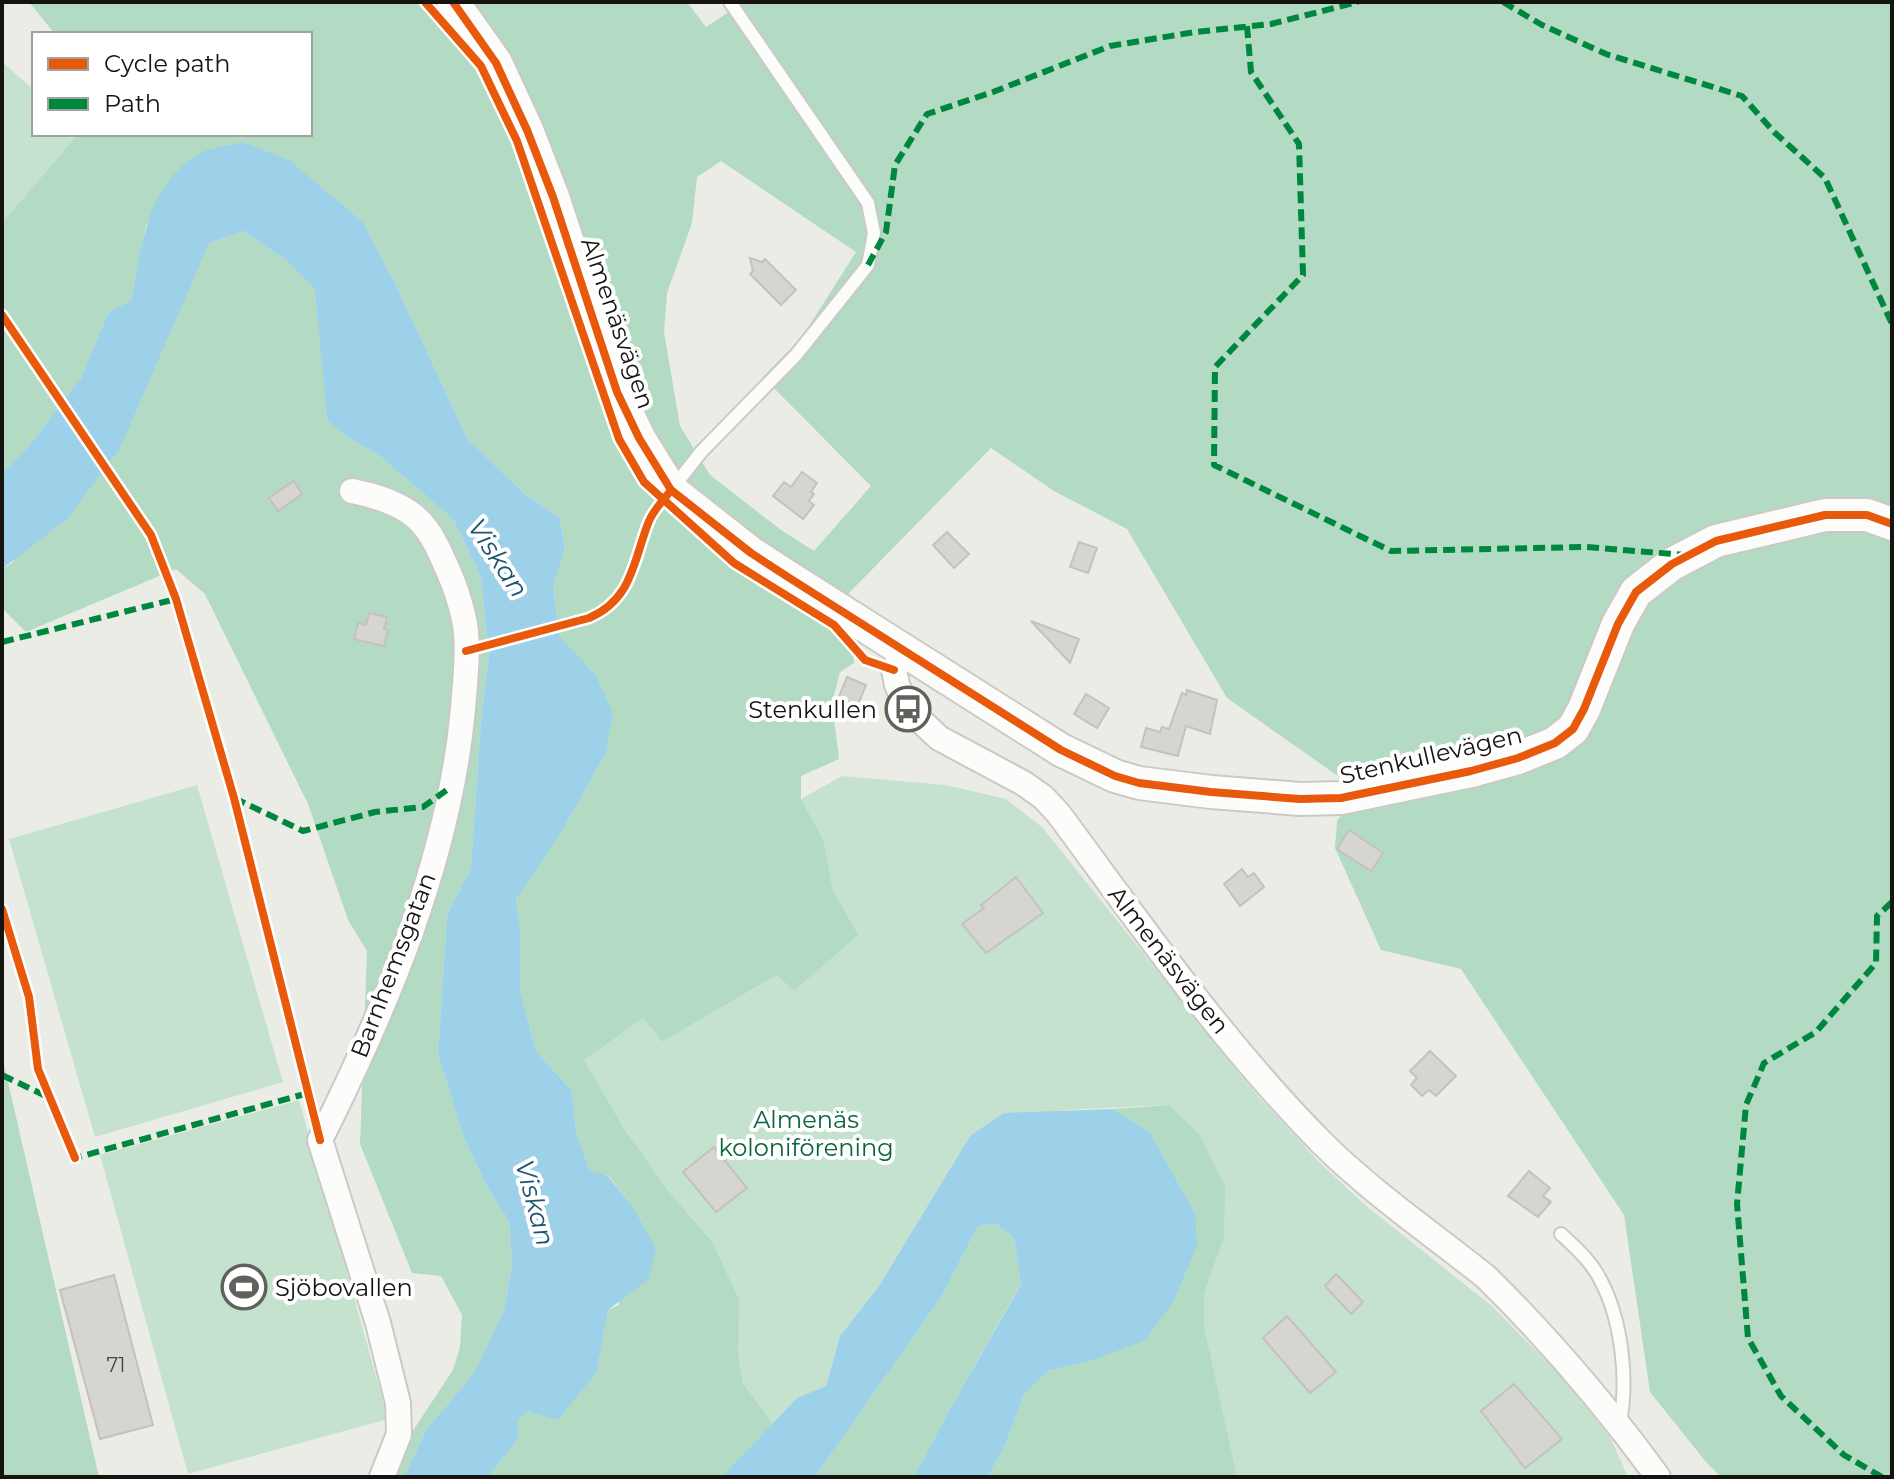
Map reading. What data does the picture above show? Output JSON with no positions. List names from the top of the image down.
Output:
{
  "streets": {
    "street": ["Almenäsvägen", "Stenkullevägen", "Barnhemsgatan"]
  },
  "crossings": [
    ["Almenäsvägen", "Stenkullevägen"]
  ],
  "water": ["Viskan"],
  "parks": ["Almenäs koloniförening"],
  "places": {
    "bus stop": ["Stenkullen"],
    "sports": ["Sjöbovallen"]
  },
  "house_numbers": ["71"],
  "legend": ["Cycle path", "Path"]
}
